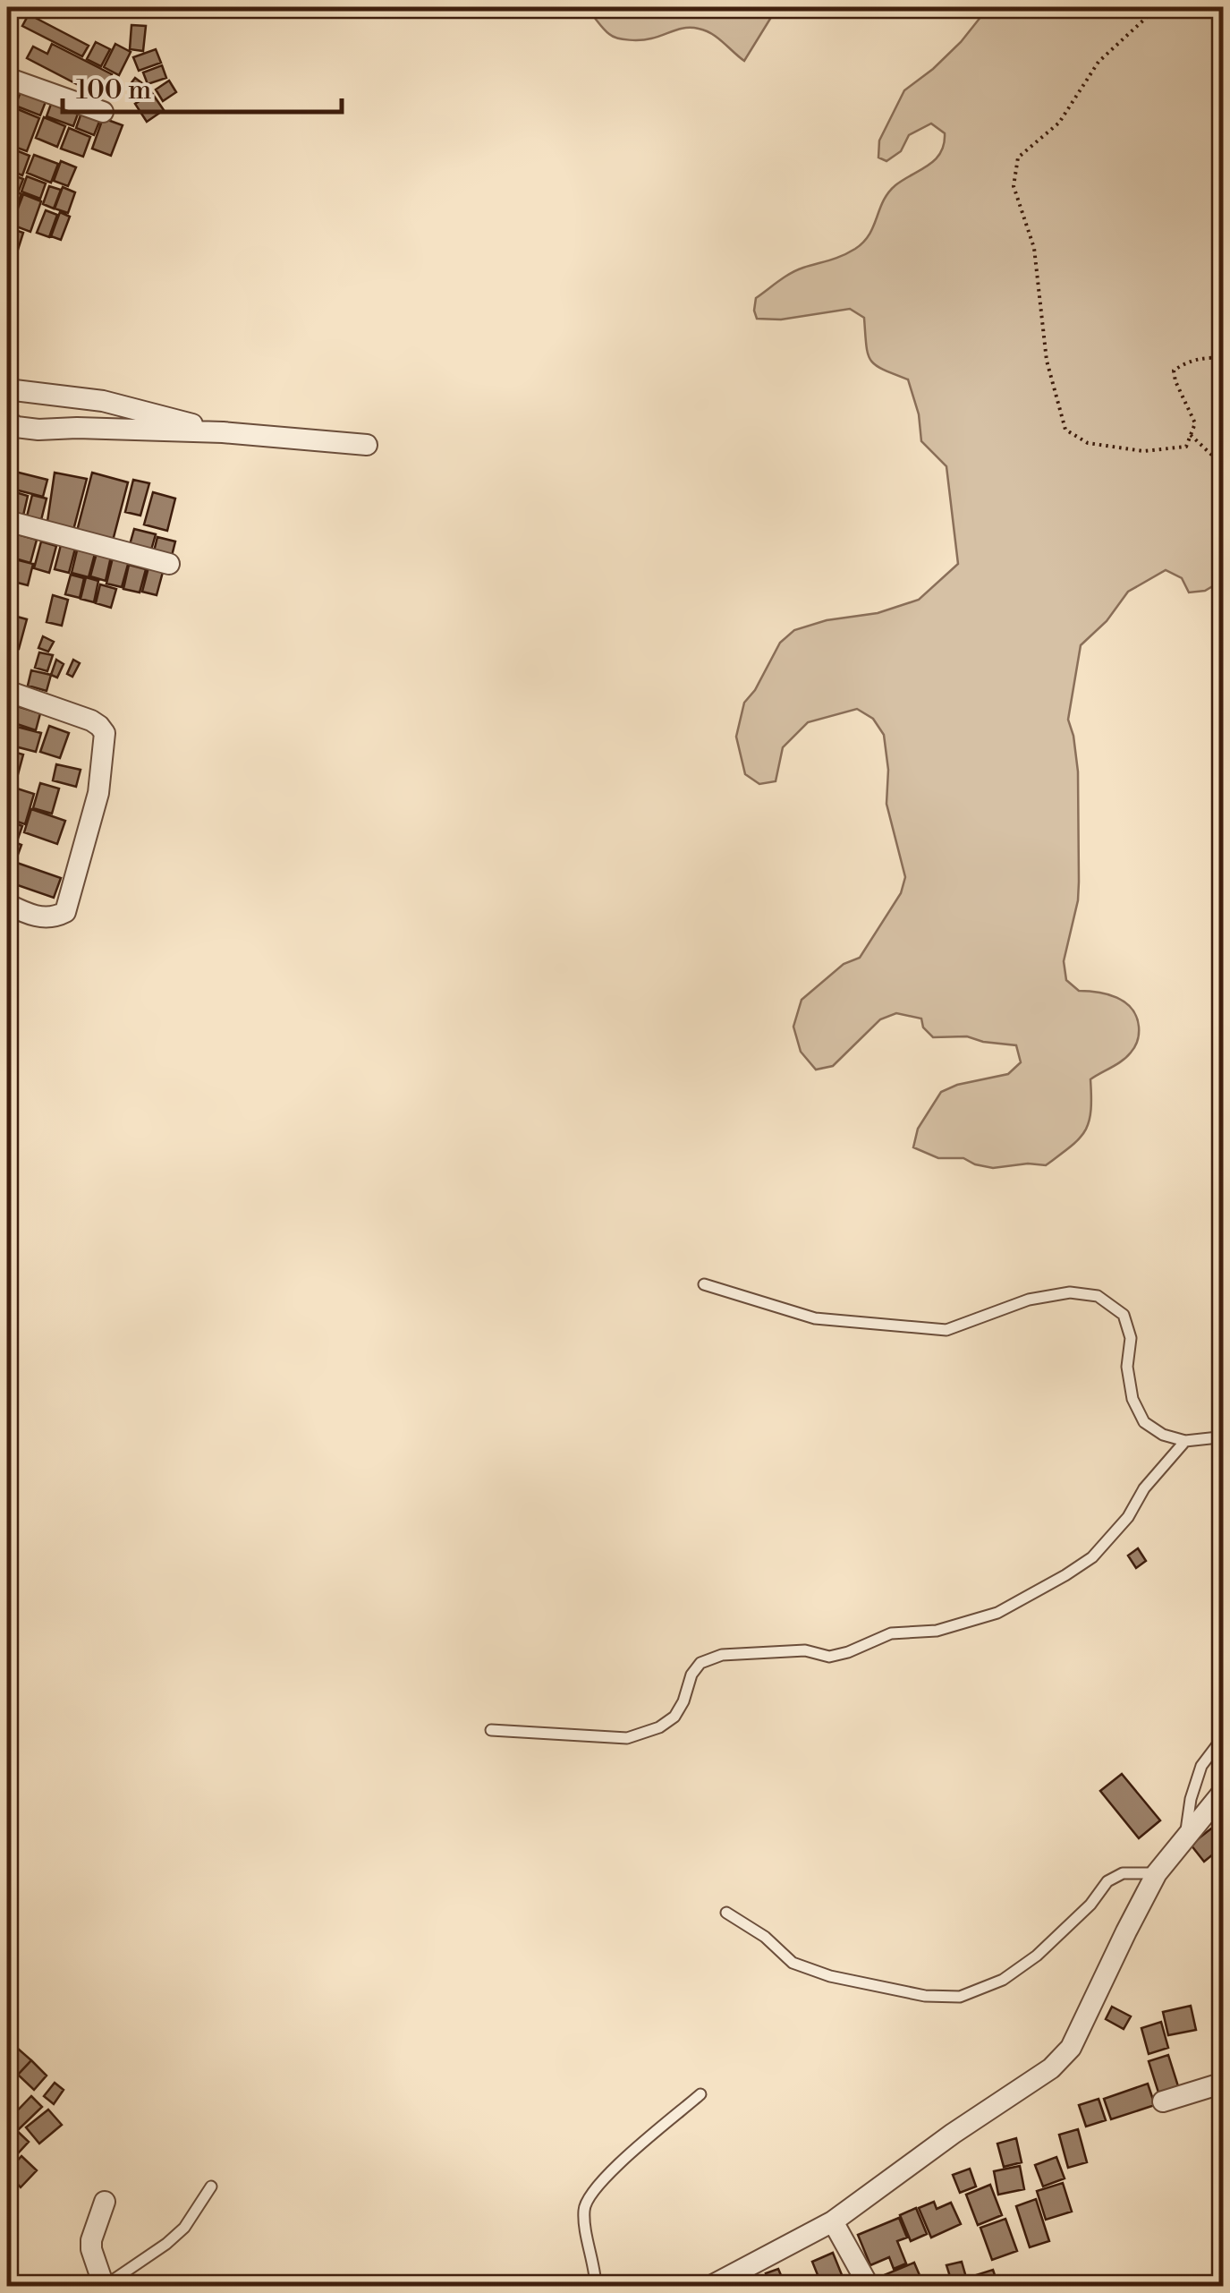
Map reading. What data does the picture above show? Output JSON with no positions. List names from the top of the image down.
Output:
{
  "scale_bar": "100 m"
}
